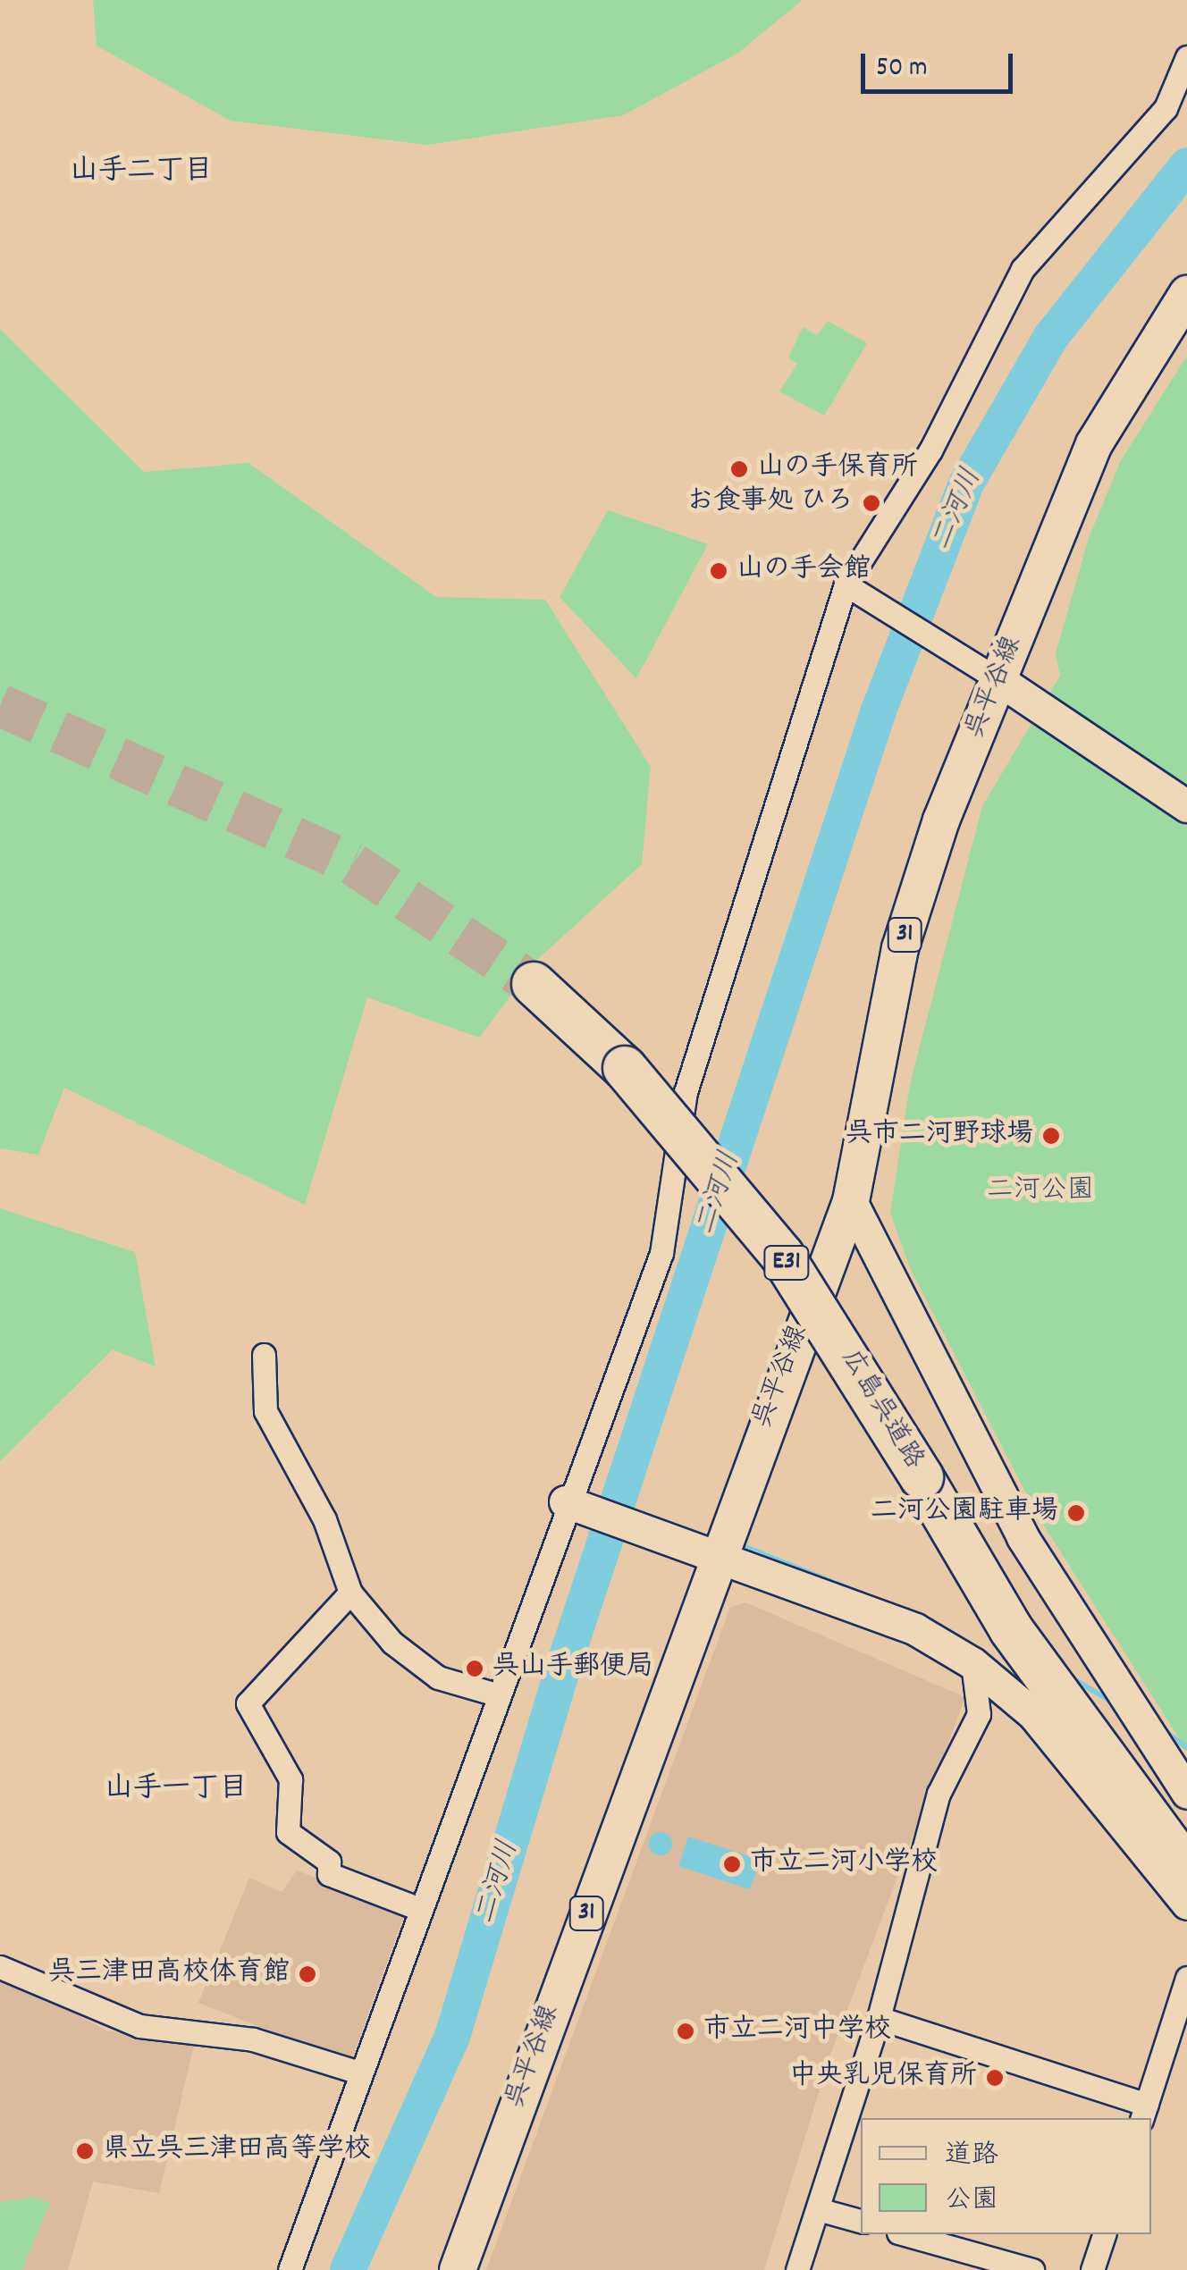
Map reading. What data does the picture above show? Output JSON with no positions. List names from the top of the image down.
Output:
{
  "streets": {
    "highway": ["E31", "広島呉道路"],
    "main road": ["呉平谷線", "31"]
  },
  "districts": ["山手二丁目", "山手一丁目"],
  "water": ["二河川"],
  "parks": ["二河公園"],
  "places": [
    "山の手保育所",
    "お食事処 ひろ",
    "山の手会館",
    "呉市二河野球場",
    "二河公園駐車場",
    "呉山手郵便局",
    "市立二河小学校",
    "呉三津田高校体育館",
    "市立二河中学校",
    "中央乳児保育所",
    "県立呉三津田高等学校"
  ],
  "legend": ["道路", "公園"],
  "scale_bar": "50 m"
}
